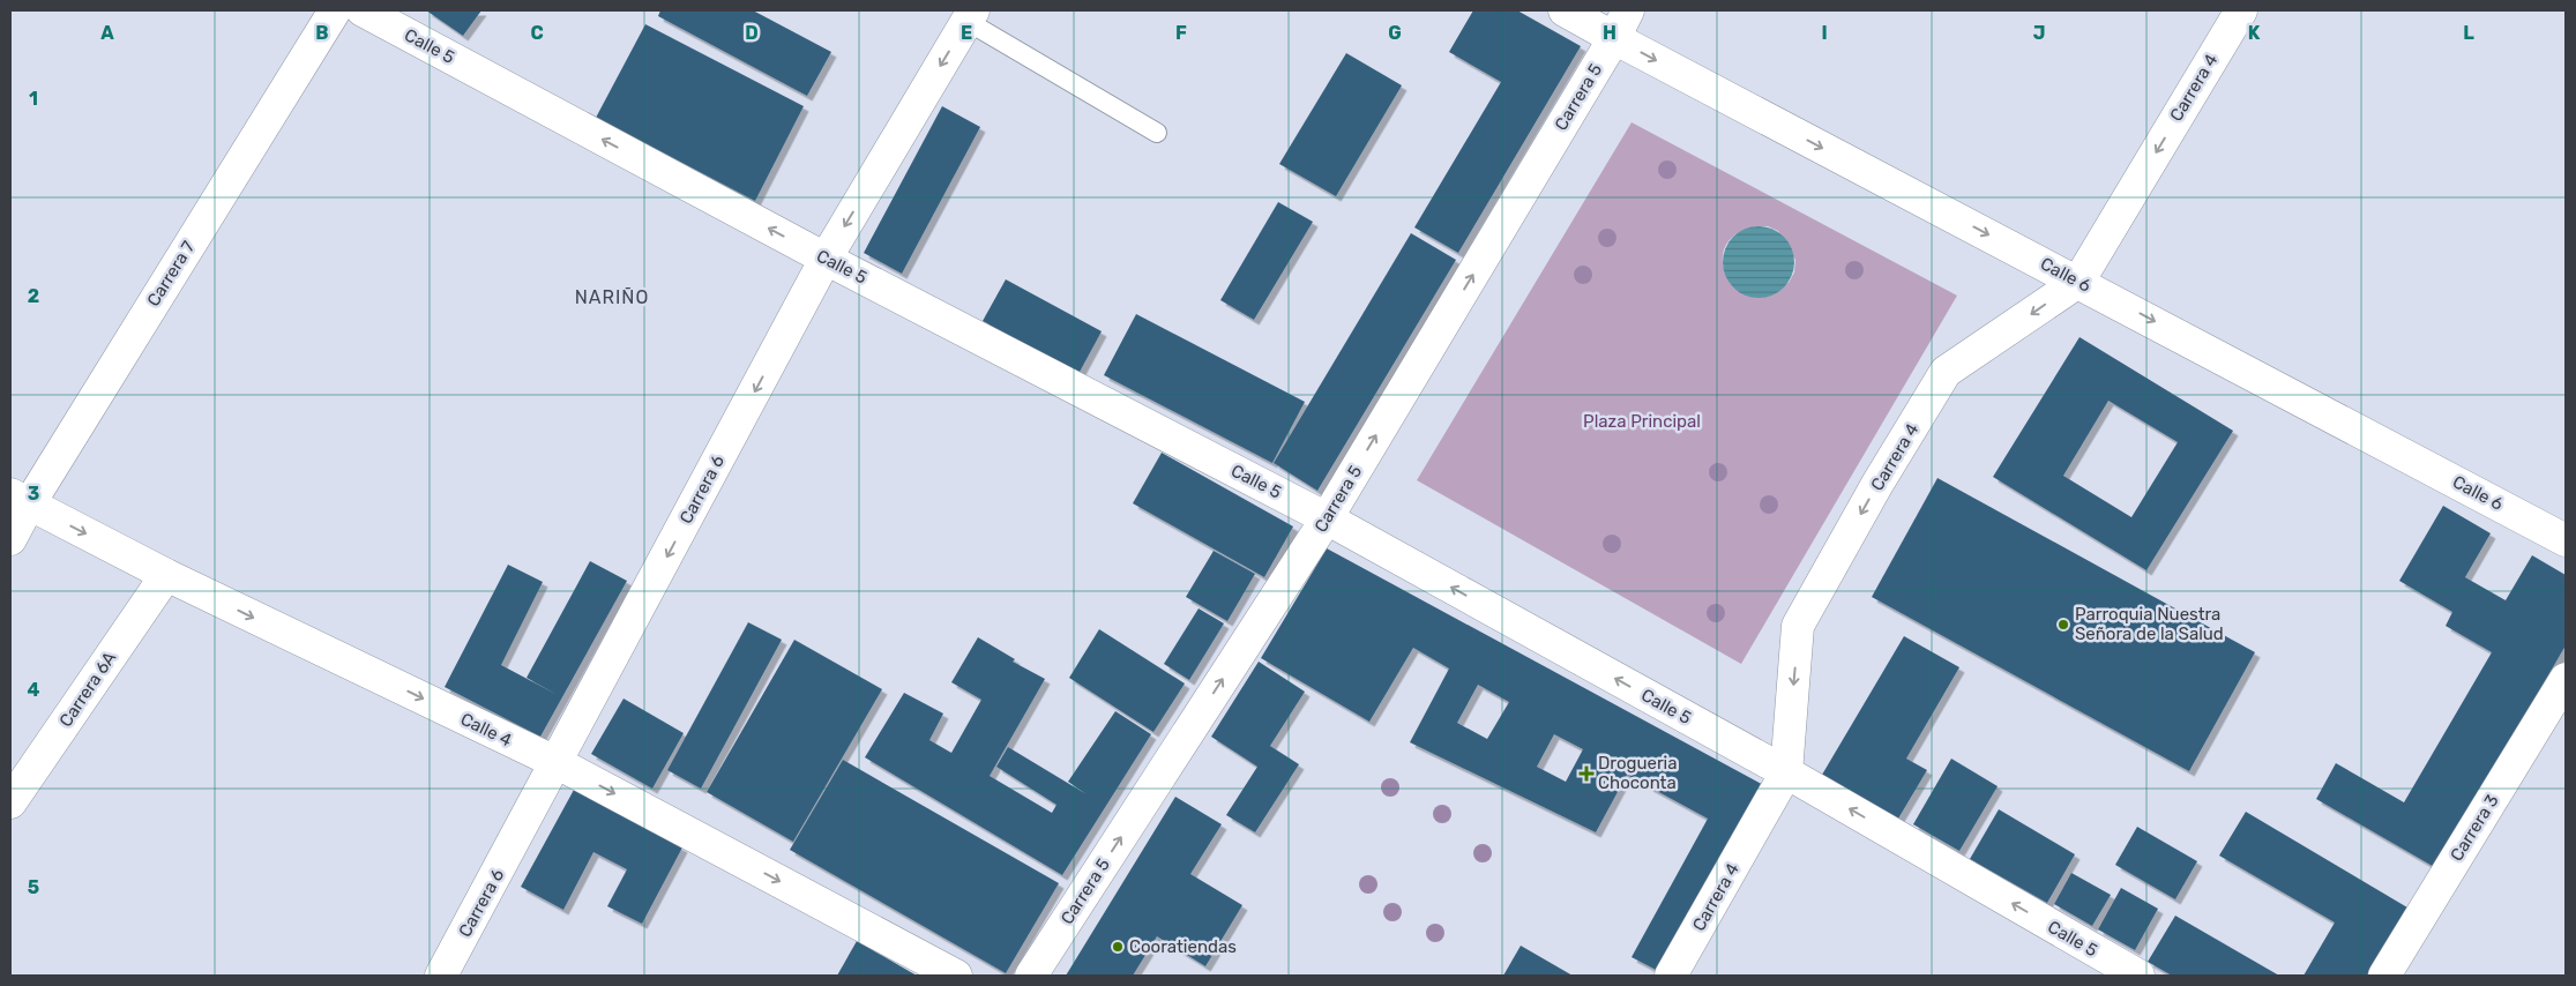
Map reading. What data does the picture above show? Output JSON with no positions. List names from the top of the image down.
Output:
{
  "streets": {
    "street": [
      "Calle 5",
      "Carrera 4",
      "Carrera 5",
      "Carrera 7",
      "Calle 6",
      "Carrera 6",
      "Carrera 6A",
      "Calle 4",
      "Carrera 3"
    ]
  },
  "crossings": [
    ["Calle 5", "Carrera 4"],
    ["Calle 5", "Carrera 5"],
    ["Calle 5", "Carrera 6"],
    ["Carrera 4", "Calle 6"],
    ["Carrera 5", "Calle 6"],
    ["Carrera 7", "Calle 4"],
    ["Carrera 6", "Calle 4"],
    ["Carrera 6A", "Calle 4"]
  ],
  "one_way": [
    "Calle 5",
    "Carrera 4",
    "Carrera 5",
    "Calle 6",
    "Carrera 6",
    "Calle 4"
  ],
  "districts": ["NARIÑO"],
  "parks": ["Plaza Principal"],
  "places": {
    "other": ["Parroquia Nuestra Señora de la Salud", "Cooratiendas"],
    "health": ["Drogueria Choconta"]
  },
  "grid": {
    "columns": [
      "A",
      "B",
      "C",
      "D",
      "E",
      "F",
      "G",
      "H",
      "I",
      "J",
      "K",
      "L"
    ],
    "rows": [
      "1",
      "2",
      "3",
      "4",
      "5"
    ]
  }
}
